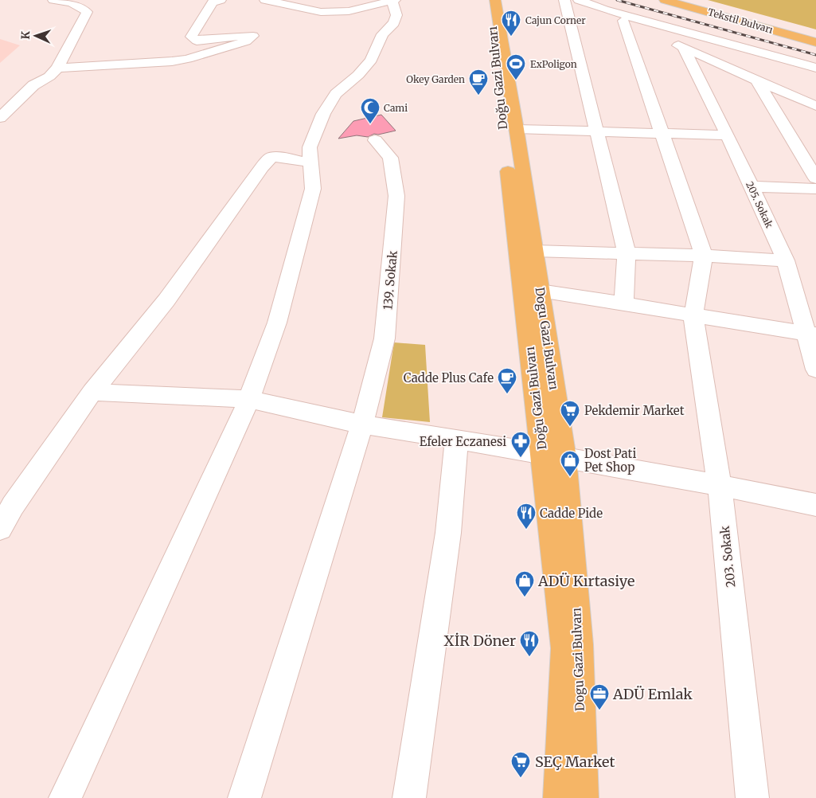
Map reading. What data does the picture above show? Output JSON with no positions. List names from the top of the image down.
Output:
{
  "streets": {
    "main road": ["Tekstil Bulvarı", "Doğu Gazi Bulvarı", "Dogu Gazi Bulvarı"],
    "street": ["205. Sokak", "139. Sokak", "203. Sokak"]
  },
  "crossings": [
    ["Doğu Gazi Bulvarı", "Dogu Gazi Bulvarı"]
  ],
  "places": {
    "restaurant": ["Cajun Corner", "Cadde Pide", "XİR Döner"],
    "sports": ["ExPoligon"],
    "cafe": ["Okey Garden", "Cadde Plus Cafe"],
    "mosque": ["Cami"],
    "supermarket": ["Pekdemir Market", "SEÇ Market"],
    "pharmacy": ["Efeler Eczanesi"],
    "shop": ["Dost Pati Pet Shop", "ADÜ Kırtasiye"],
    "office": ["ADÜ Emlak"]
  },
  "north": "left"
}
